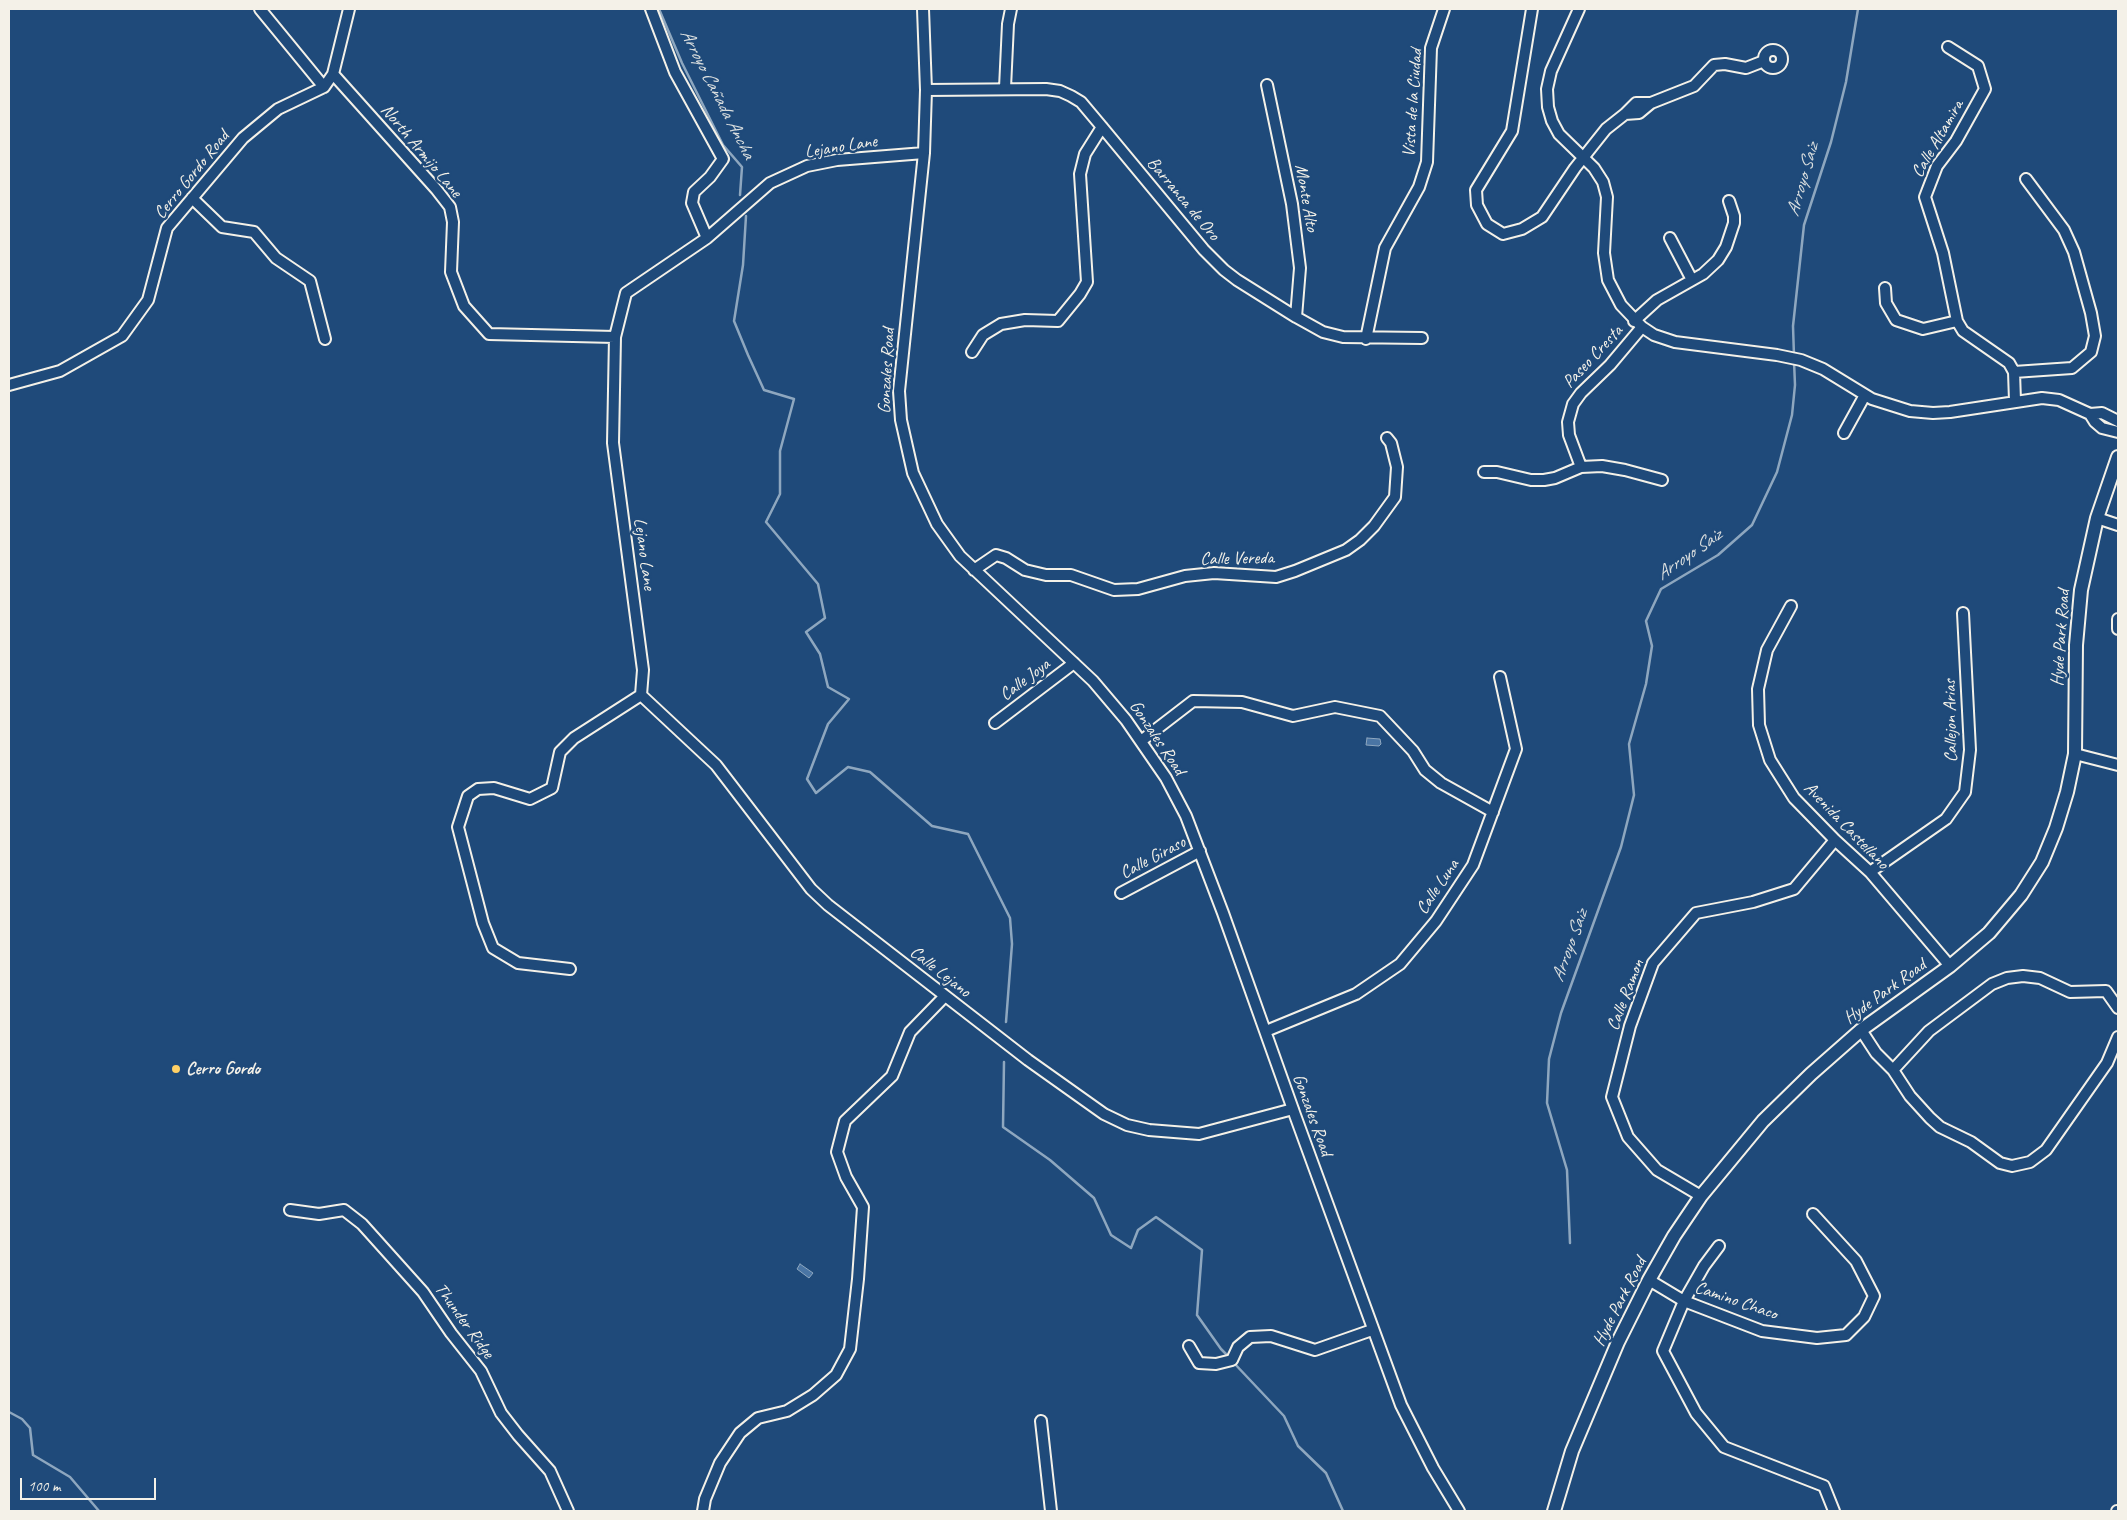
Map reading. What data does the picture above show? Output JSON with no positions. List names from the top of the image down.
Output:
{
  "streets": {
    "main road": ["Hyde Park Road"],
    "street": [
      "Vista de la Ciudad",
      "Calle Altamira",
      "Lejano Lane",
      "North Armijo Lane",
      "Cerro Gordo Road",
      "Monte Alto",
      "Barranca de Oro",
      "Paseo Cresta",
      "Gonzales Road",
      "Calle Vereda",
      "Calle Joya",
      "Callejon Arias",
      "Avenida Castellano",
      "Calle Giraso",
      "Calle Luna",
      "Calle Lejano",
      "Calle Ramon",
      "Camino Chaco",
      "Thunder Ridge"
    ]
  },
  "crossings": [
    ["Vista de la Ciudad", "Barranca de Oro"],
    ["Lejano Lane", "North Armijo Lane"],
    ["Lejano Lane", "Gonzales Road"],
    ["Lejano Lane", "Calle Lejano"],
    ["North Armijo Lane", "Cerro Gordo Road"],
    ["Monte Alto", "Barranca de Oro"],
    ["Barranca de Oro", "Gonzales Road"],
    ["Gonzales Road", "Calle Vereda"],
    ["Gonzales Road", "Calle Joya"],
    ["Gonzales Road", "Calle Giraso"],
    ["Gonzales Road", "Calle Luna"],
    ["Gonzales Road", "Calle Lejano"],
    ["Hyde Park Road", "Avenida Castellano"],
    ["Hyde Park Road", "Calle Ramon"],
    ["Hyde Park Road", "Camino Chaco"],
    ["Callejon Arias", "Avenida Castellano"],
    ["Avenida Castellano", "Calle Ramon"]
  ],
  "water": ["Arroyo Cañada Ancha", "Arroyo Saiz"],
  "places": ["Cerro Gordo"],
  "scale_bar": "100 m"
}
